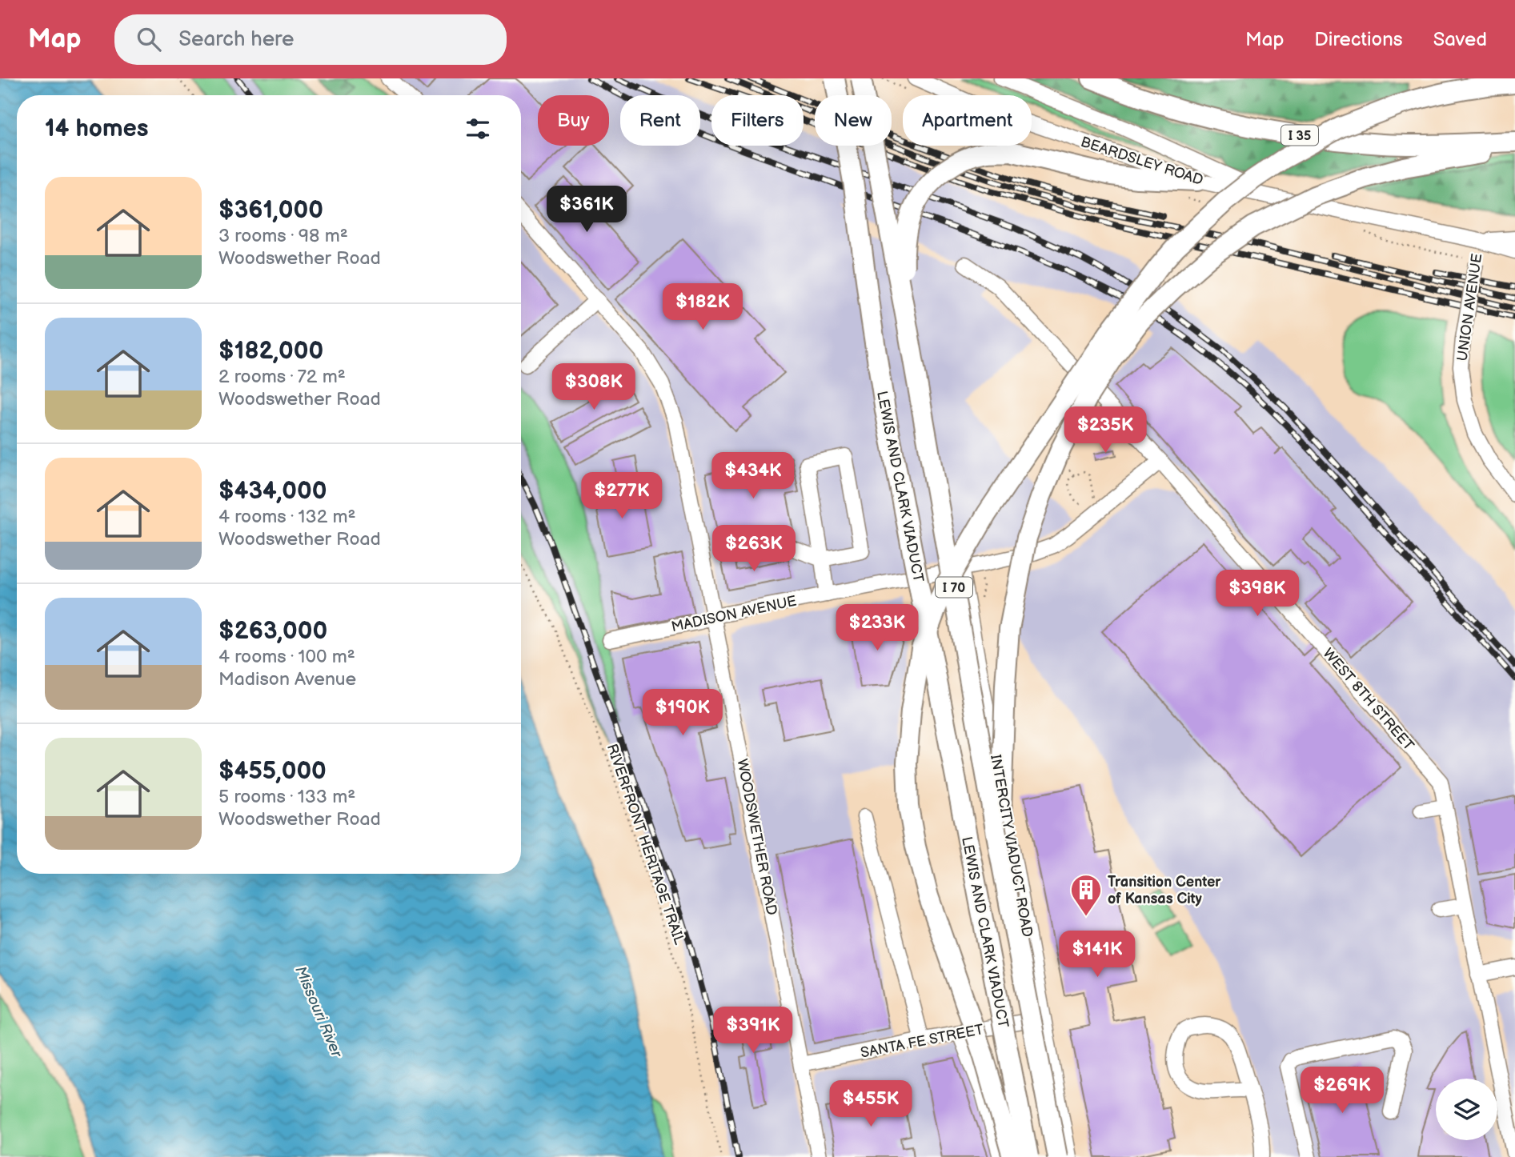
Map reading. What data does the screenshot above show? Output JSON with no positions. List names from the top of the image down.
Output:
{
  "streets": {
    "highway": ["I 35", "LEWIS AND CLARK VIADUCT", "I 70"],
    "street": [
      "BEARDSLEY ROAD",
      "UNION AVENUE",
      "MADISON AVENUE",
      "WEST 8TH STREET",
      "WOODSWETHER ROAD",
      "INTERCITY VIADUCT ROAD",
      "SANTA FE STREET"
    ],
    "path": ["RIVERFRONT HERITAGE TRAIL"]
  },
  "crossings": [
    ["BEARDSLEY ROAD", "UNION AVENUE"],
    ["LEWIS AND CLARK VIADUCT", "I 70"],
    ["MADISON AVENUE", "WEST 8TH STREET"],
    ["MADISON AVENUE", "WOODSWETHER ROAD"],
    ["MADISON AVENUE", "INTERCITY VIADUCT ROAD"],
    ["WOODSWETHER ROAD", "SANTA FE STREET"],
    ["INTERCITY VIADUCT ROAD", "SANTA FE STREET"]
  ],
  "water": ["Missouri River"],
  "places": {
    "building": ["Transition Center of Kansas City"]
  },
  "page": {
    "header": "Map",
    "search": "Search here",
    "nav": ["Map", "Directions", "Saved"],
    "chip": [
      "Buy",
      "Rent",
      "Filters",
      "New",
      "Apartment"
    ],
    "heading": "14 homes",
    "list": [
      {
        "name": "$361,000",
        "note": "3 rooms · 98 m² · Woodswether Road"
      },
      {
        "name": "$182,000",
        "note": "2 rooms · 72 m² · Woodswether Road"
      },
      {
        "name": "$434,000",
        "note": "4 rooms · 132 m² · Woodswether Road"
      },
      {
        "name": "$263,000",
        "note": "4 rooms · 100 m² · Madison Avenue"
      },
      {
        "name": "$455,000",
        "note": "5 rooms · 133 m² · Woodswether Road"
      }
    ],
    "price": [
      "$361K",
      "$182K",
      "$308K",
      "$235K",
      "$434K",
      "$277K",
      "$263K",
      "$398K",
      "$233K",
      "$190K",
      "$141K",
      "$391K",
      "$269K",
      "$455K"
    ]
  }
}
